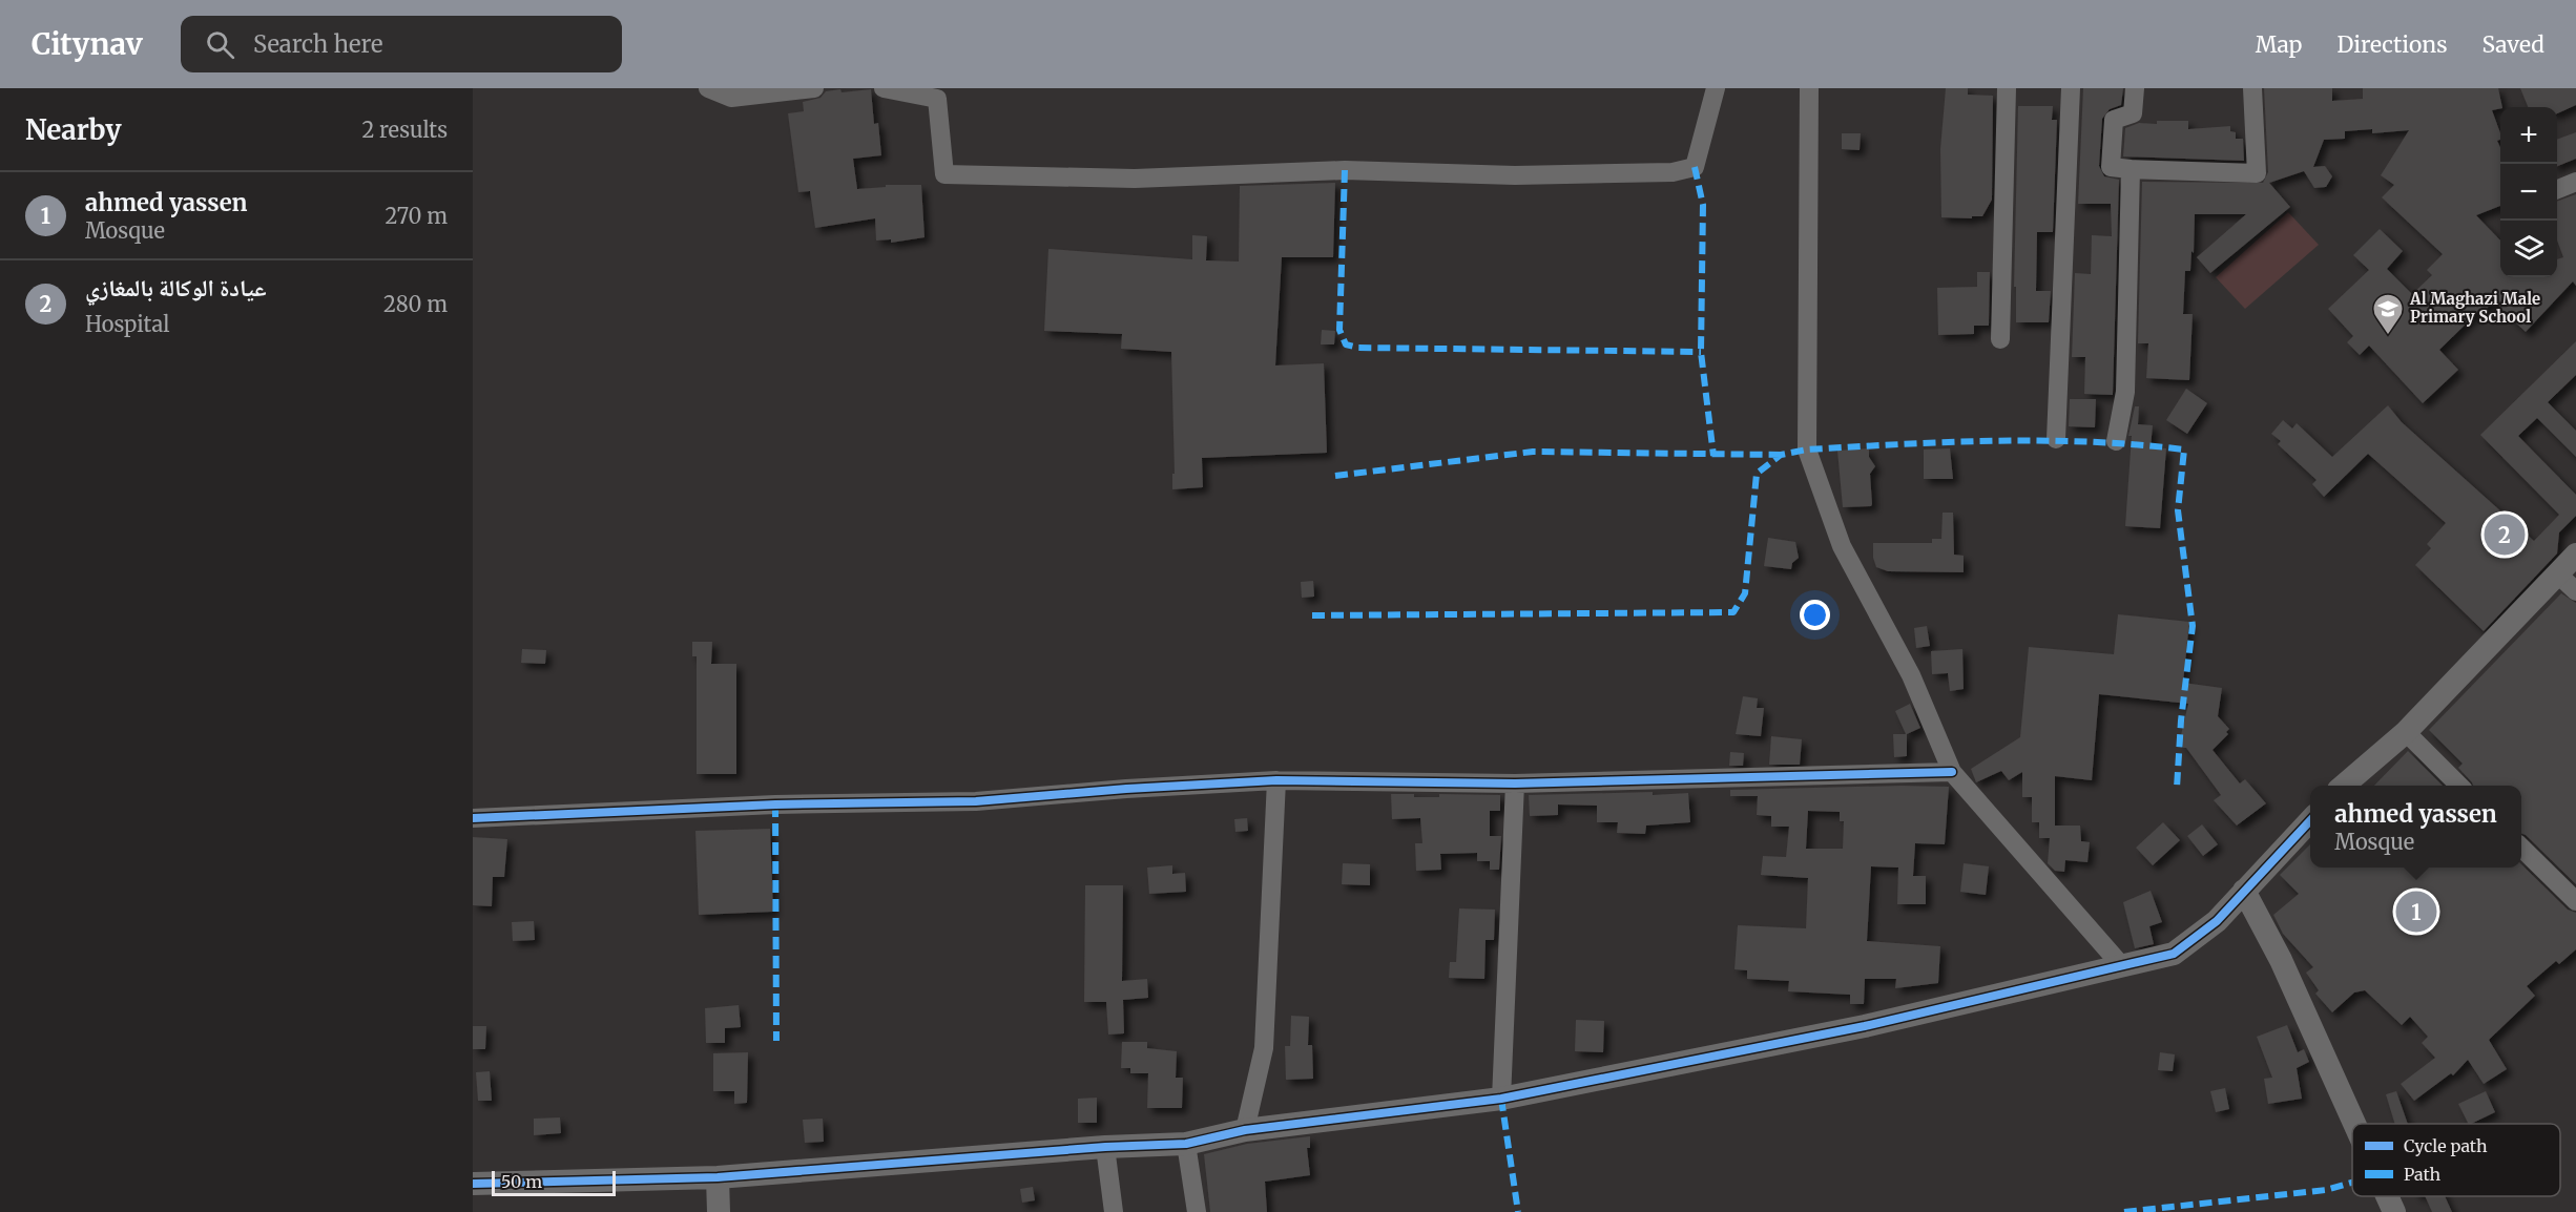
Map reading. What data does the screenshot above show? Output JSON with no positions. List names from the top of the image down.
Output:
{
  "places": {
    "school or university": ["Al Maghazi Male Primary School"]
  },
  "legend": ["Cycle path", "Path"],
  "scale_bar": "50 m",
  "page": {
    "header": "Citynav",
    "search": "Search here",
    "nav": ["Map", "Directions", "Saved"],
    "heading": ["Nearby", "2 results"],
    "map_buttons": ["+", "−"],
    "list": [
      {
        "mark": "1",
        "name": "ahmed yassen",
        "note": "Mosque",
        "value": "270 m"
      },
      {
        "mark": "2",
        "name": "عيادة الوكالة بالمغازي",
        "note": "Hospital",
        "value": "280 m"
      }
    ],
    "pins": ["2", "1"],
    "popup": ["ahmed yassen", "Mosque"],
    "scale": "50 m"
  }
}
